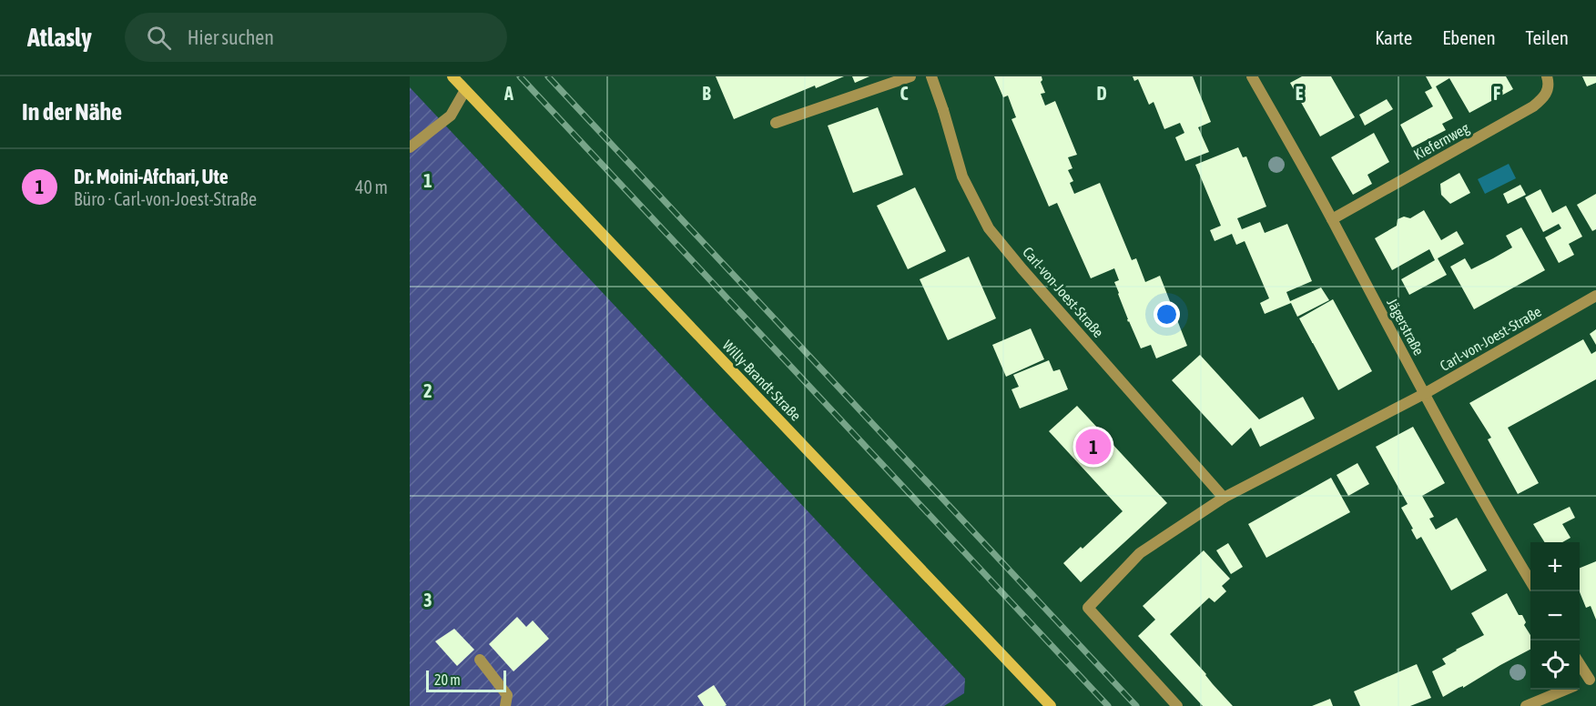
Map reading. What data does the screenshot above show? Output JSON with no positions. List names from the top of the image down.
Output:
{
  "streets": {
    "main road": ["Willy-Brandt-Straße"],
    "street": ["Kiefernweg", "Carl-von-Joest-Straße", "Jägerstraße"]
  },
  "crossings": [
    ["Kiefernweg", "Jägerstraße"],
    ["Carl-von-Joest-Straße", "Jägerstraße"]
  ],
  "scale_bar": "20 m",
  "page": {
    "header": "Atlasly",
    "search": "Hier suchen",
    "nav": ["Karte", "Ebenen", "Teilen"],
    "heading": "In der Nähe",
    "list": [
      {
        "mark": "1",
        "name": "Dr. Moini-Afchari, Ute",
        "note": "Büro · Carl-von-Joest-Straße",
        "value": "40 m"
      }
    ],
    "pins": "1",
    "map_buttons": ["+", "−"],
    "scale": "20 m"
  },
  "grid": {
    "columns": [
      "A",
      "B",
      "C",
      "D",
      "E",
      "F"
    ],
    "rows": ["1", "2", "3"]
  }
}
